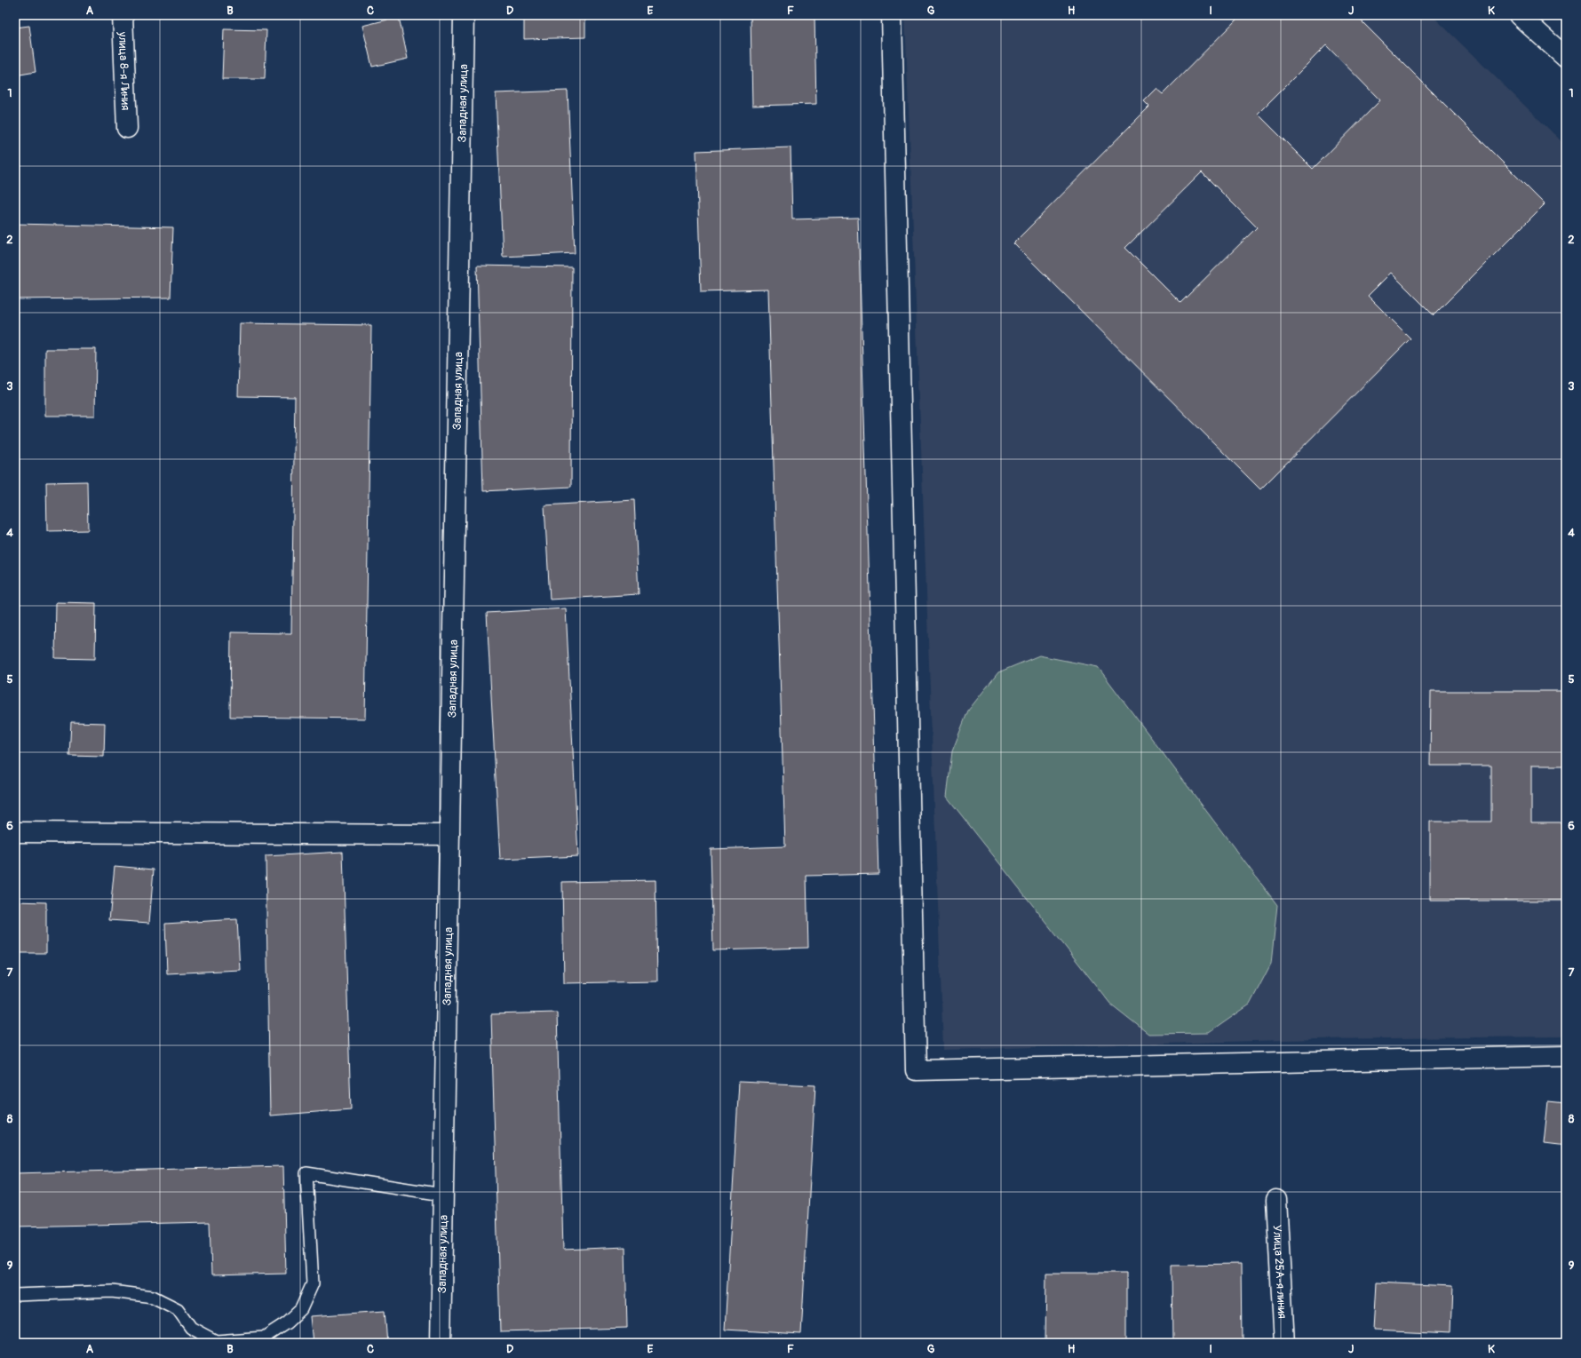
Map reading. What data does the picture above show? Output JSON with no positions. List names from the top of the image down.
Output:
{
  "streets": {
    "street": ["улица 8-я Линия", "Западная улица", "Улица 25А-я линия"]
  },
  "grid": {
    "columns": [
      "A",
      "B",
      "C",
      "D",
      "E",
      "F",
      "G",
      "H",
      "I",
      "J",
      "K"
    ],
    "rows": [
      "1",
      "2",
      "3",
      "4",
      "5",
      "6",
      "7",
      "8",
      "9"
    ]
  }
}
